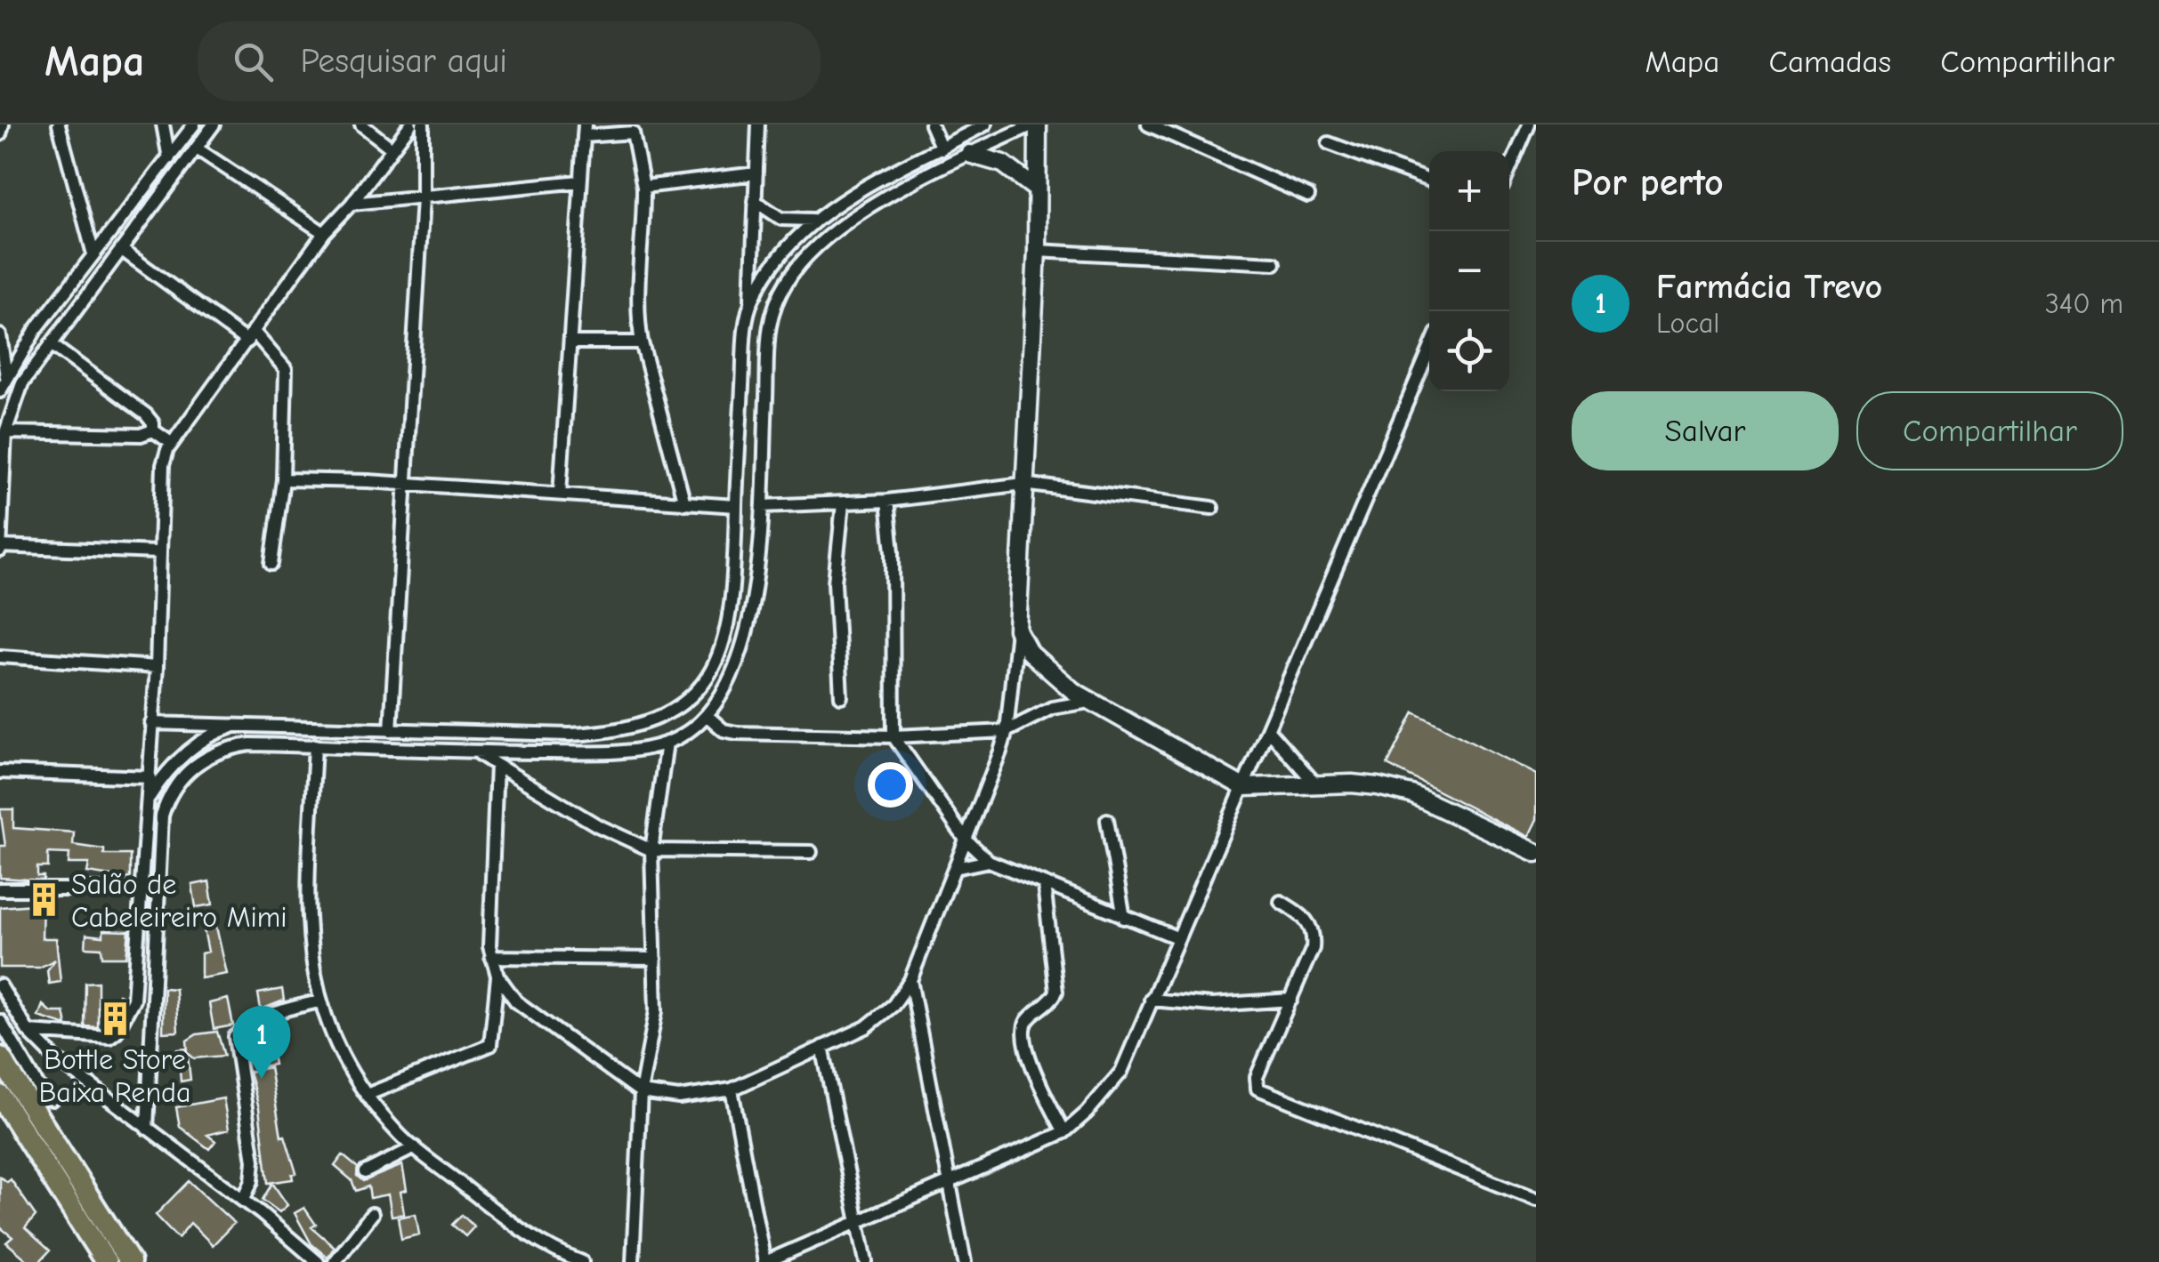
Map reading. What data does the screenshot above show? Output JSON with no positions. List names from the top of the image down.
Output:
{
  "places": {
    "building": ["Salão de Cabeleireiro Mimi", "Bottle Store Baixa Renda"]
  },
  "page": {
    "header": "Mapa",
    "search": "Pesquisar aqui",
    "nav": ["Mapa", "Camadas", "Compartilhar"],
    "heading": "Por perto",
    "map_buttons": ["+", "−"],
    "list": [
      {
        "mark": "1",
        "name": "Farmácia Trevo",
        "note": "Local",
        "value": "340 m"
      }
    ],
    "buttons": ["Salvar", "Compartilhar"],
    "pins": "1"
  }
}
